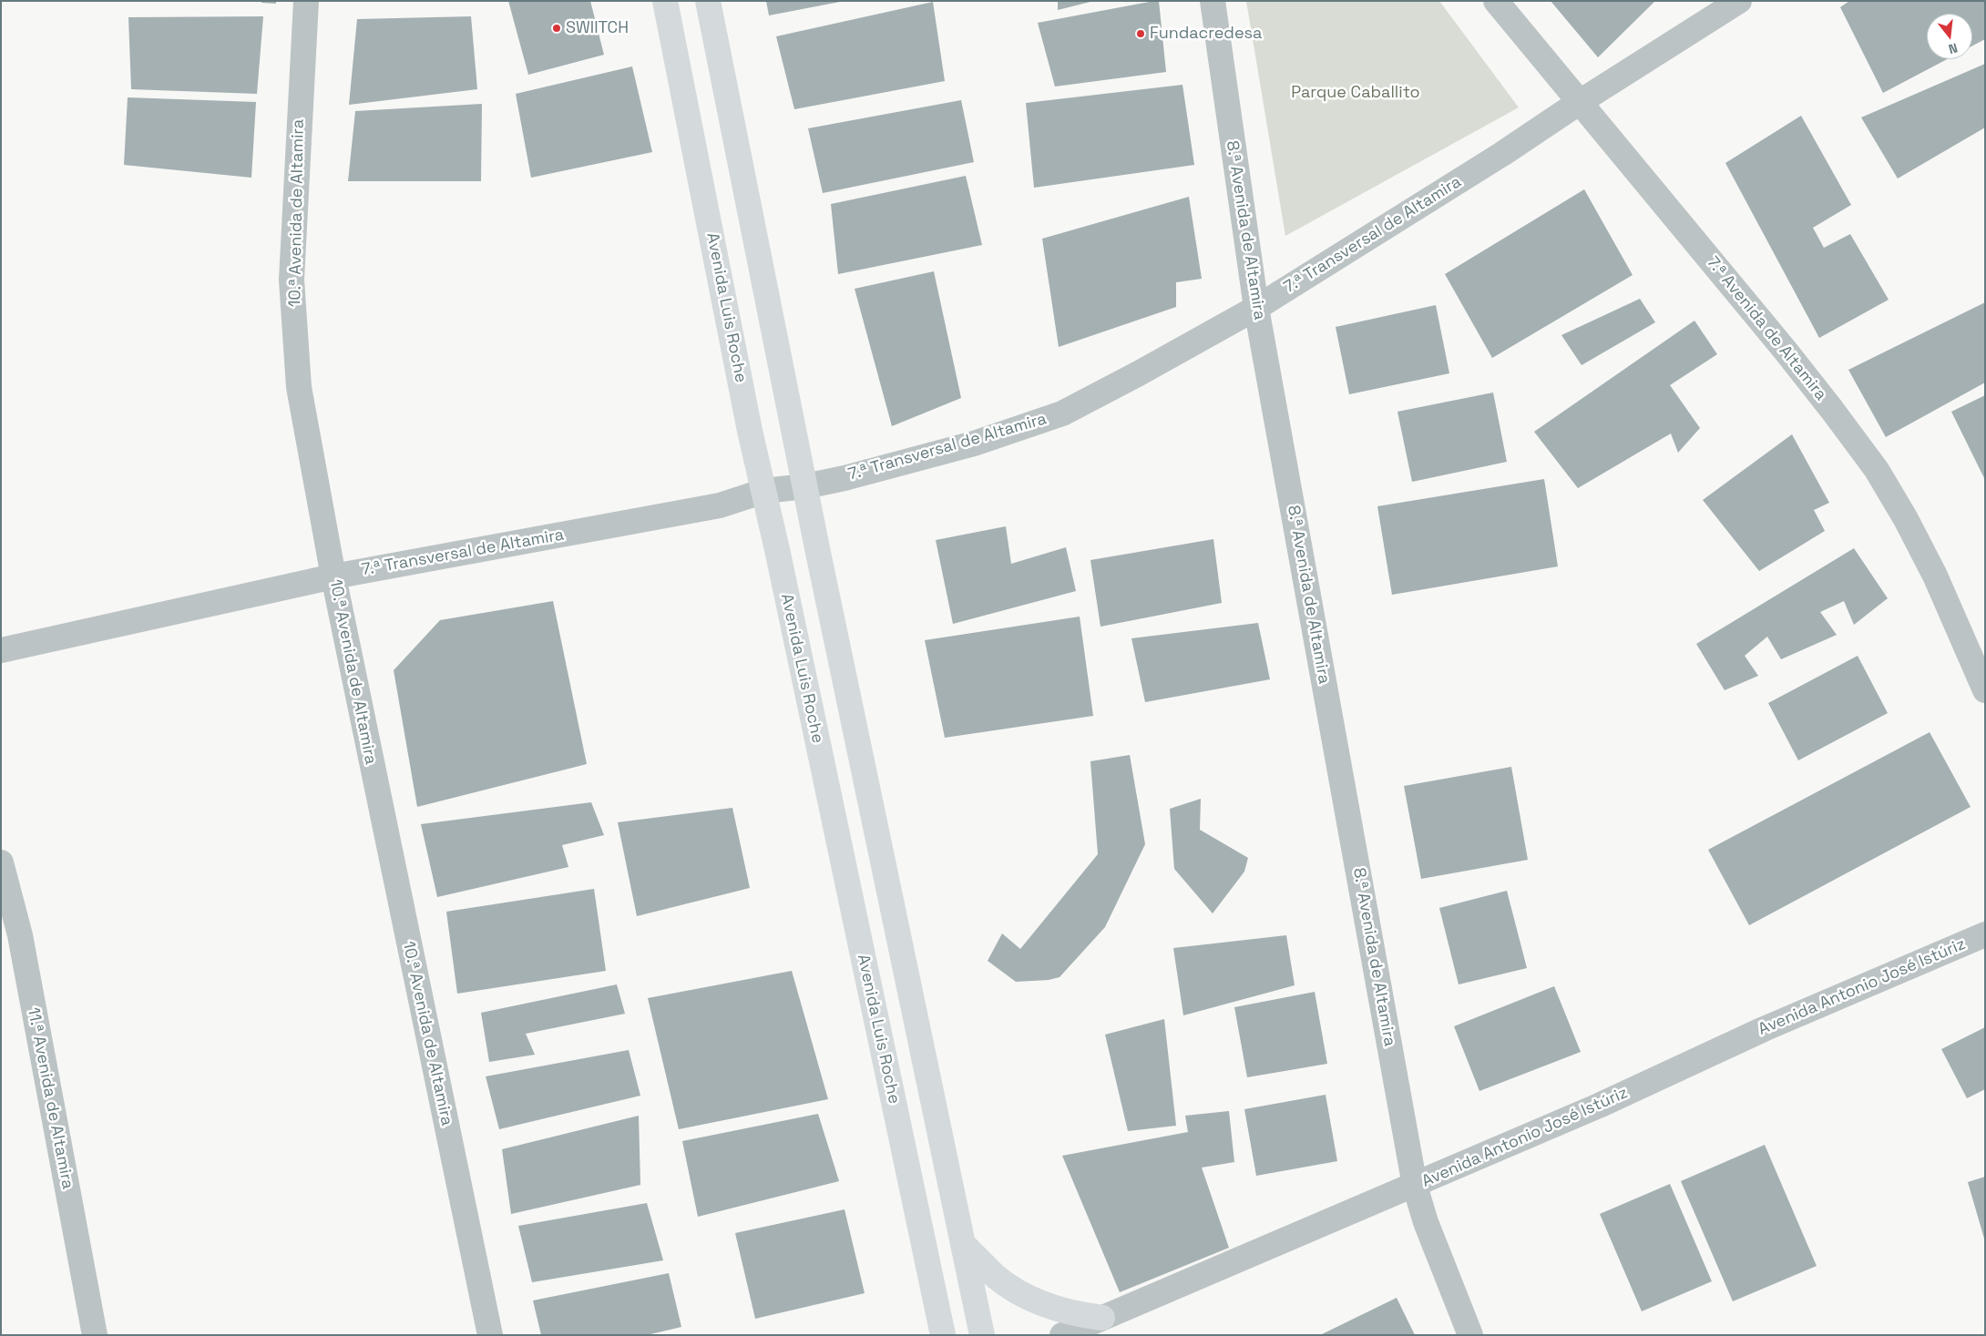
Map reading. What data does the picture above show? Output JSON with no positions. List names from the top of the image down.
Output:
{
  "streets": {
    "main road": ["Avenida Luis Roche"],
    "street": [
      "10.ª Avenida de Altamira",
      "8.ª Avenida de Altamira",
      "7.ª Transversal de Altamira",
      "7.ª Avenida de Altamira",
      "Avenida Antonio José Istúriz",
      "11.ª Avenida de Altamira"
    ]
  },
  "crossings": [
    ["10.ª Avenida de Altamira", "7.ª Transversal de Altamira"],
    ["8.ª Avenida de Altamira", "7.ª Transversal de Altamira"],
    ["8.ª Avenida de Altamira", "Avenida Antonio José Istúriz"],
    ["7.ª Transversal de Altamira", "Avenida Luis Roche"],
    ["7.ª Transversal de Altamira", "7.ª Avenida de Altamira"]
  ],
  "parks": ["Parque Caballito"],
  "places": ["SWIITCH", "Fundacredesa"],
  "north": "bottom"
}
